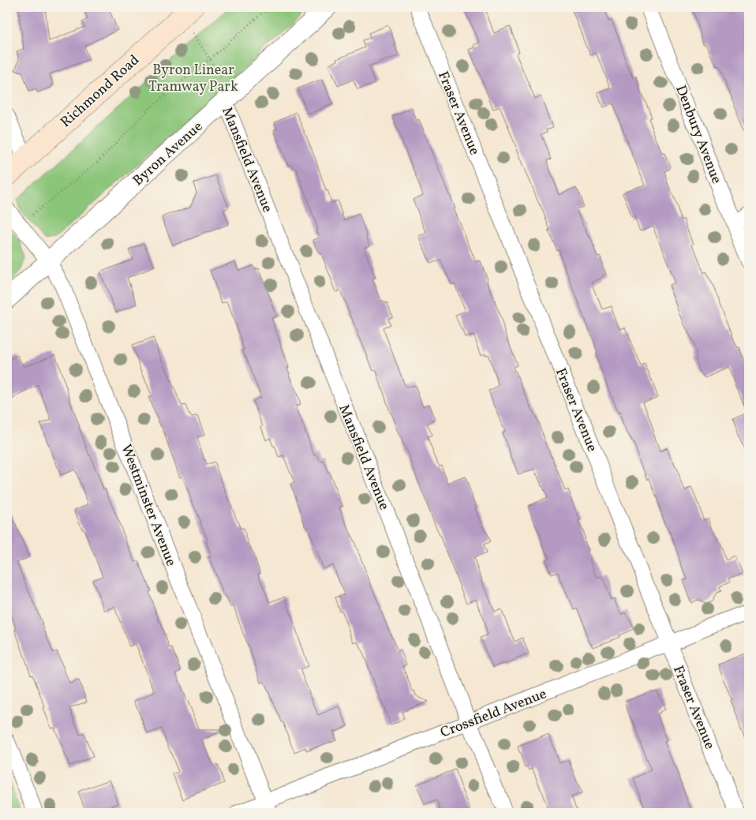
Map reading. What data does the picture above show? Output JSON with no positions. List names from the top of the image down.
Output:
{
  "streets": {
    "main road": ["Richmond Road"],
    "street": [
      "Fraser Avenue",
      "Denbury Avenue",
      "Byron Avenue",
      "Mansfield Avenue",
      "Westminster Avenue",
      "Crossfield Avenue"
    ]
  },
  "crossings": [
    ["Fraser Avenue", "Crossfield Avenue"],
    ["Byron Avenue", "Mansfield Avenue"],
    ["Byron Avenue", "Westminster Avenue"],
    ["Mansfield Avenue", "Crossfield Avenue"],
    ["Westminster Avenue", "Crossfield Avenue"]
  ],
  "parks": ["Byron Linear Tramway Park"]
}
